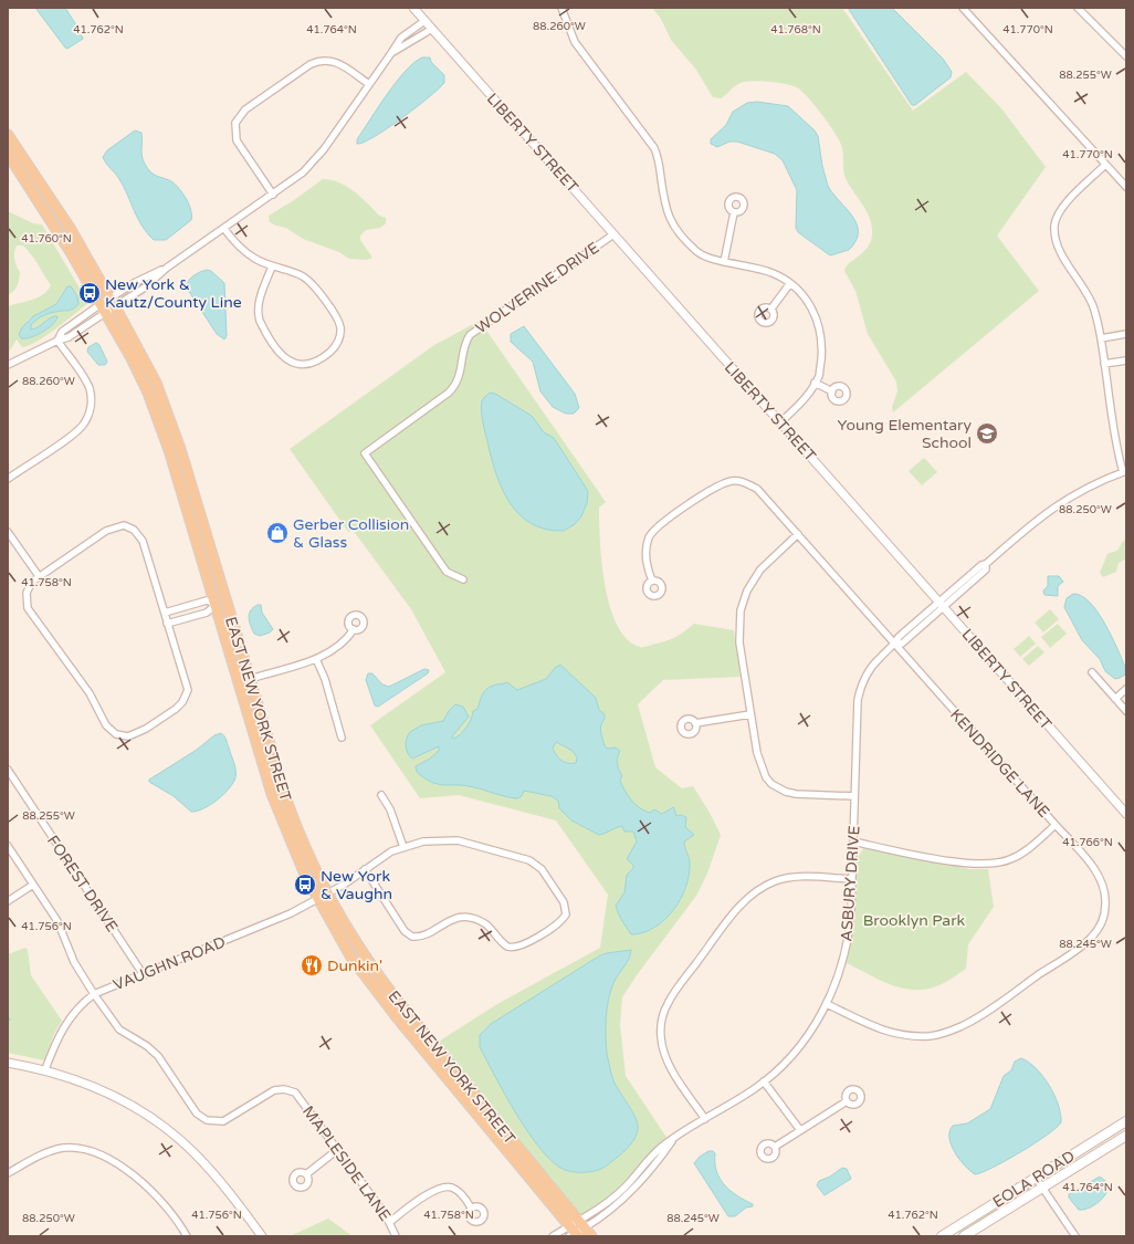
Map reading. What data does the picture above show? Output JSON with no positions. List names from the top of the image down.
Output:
{
  "streets": {
    "main road": ["EAST NEW YORK STREET", "EOLA ROAD"],
    "street": [
      "LIBERTY STREET",
      "WOLVERINE DRIVE",
      "KENDRIDGE LANE",
      "FOREST DRIVE",
      "ASBURY DRIVE",
      "VAUGHN ROAD",
      "MAPLESIDE LANE"
    ]
  },
  "crossings": [
    ["LIBERTY STREET", "WOLVERINE DRIVE"],
    ["LIBERTY STREET", "ASBURY DRIVE"],
    ["EAST NEW YORK STREET", "ASBURY DRIVE"],
    ["EAST NEW YORK STREET", "VAUGHN ROAD"],
    ["KENDRIDGE LANE", "ASBURY DRIVE"],
    ["FOREST DRIVE", "VAUGHN ROAD"],
    ["VAUGHN ROAD", "MAPLESIDE LANE"]
  ],
  "parks": ["Brooklyn Park"],
  "places": {
    "bus stop": ["New York & Kautz/County Line", "New York & Vaughn"],
    "school or university": ["Young Elementary School"],
    "shop": ["Gerber Collision & Glass"],
    "restaurant": ["Dunkin'"]
  },
  "coordinates": [
    "88.260°W",
    "41.764°N",
    "41.762°N",
    "41.768°N",
    "41.770°N",
    "88.255°W",
    "41.760°N",
    "88.250°W",
    "41.758°N",
    "41.766°N",
    "41.756°N",
    "88.245°W"
  ]
}
